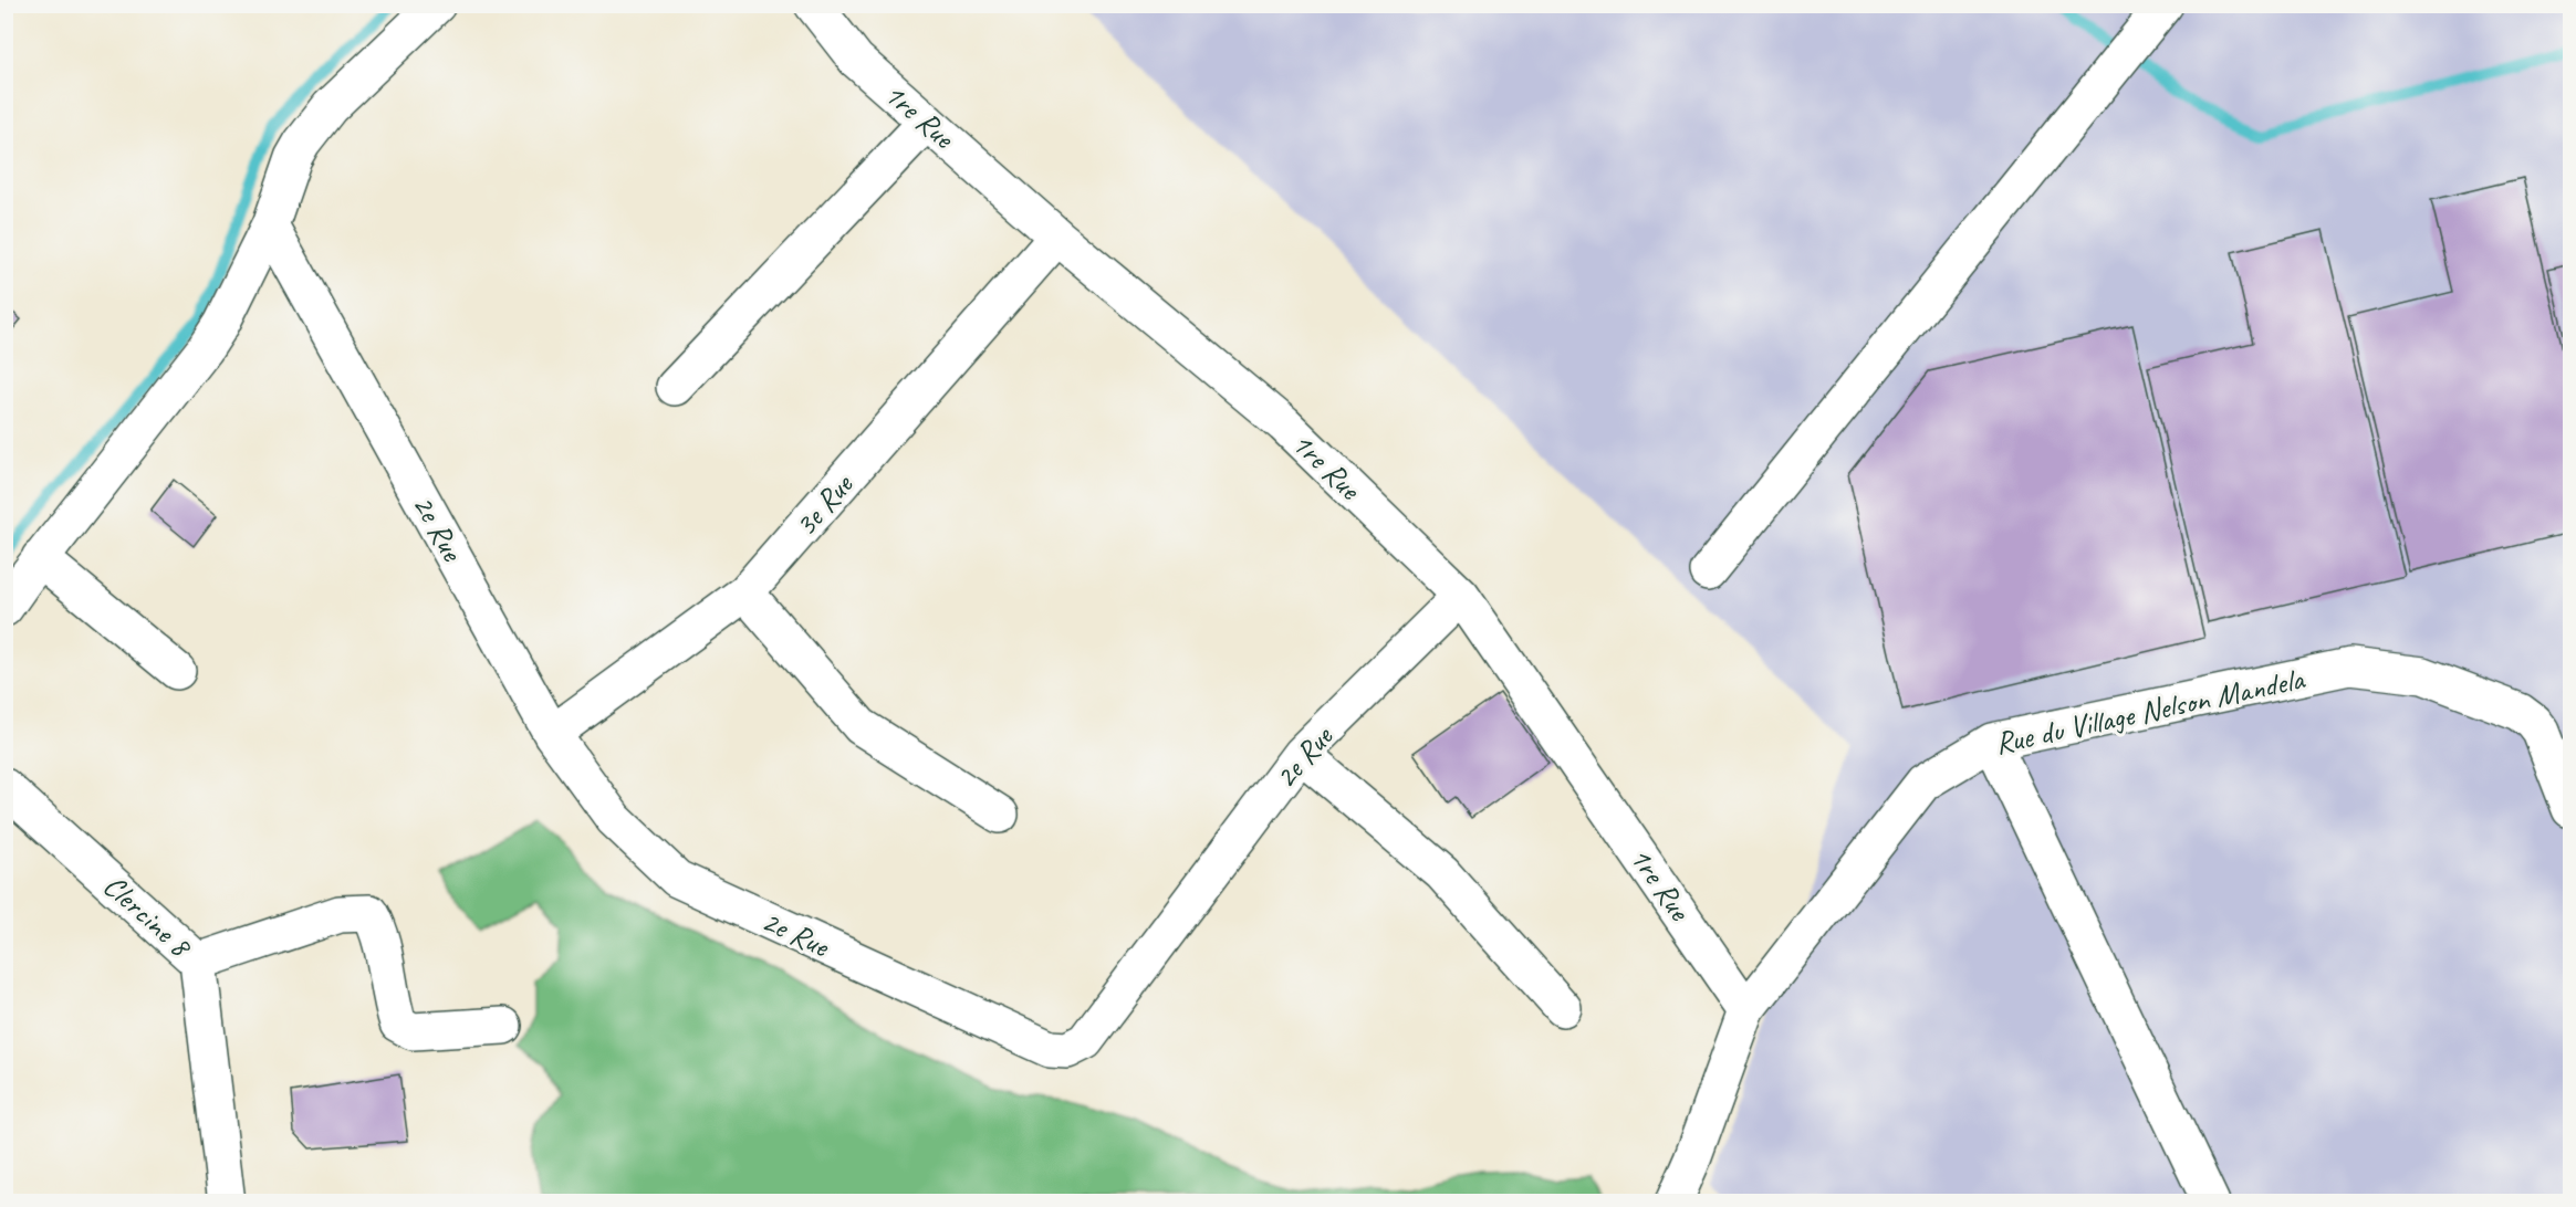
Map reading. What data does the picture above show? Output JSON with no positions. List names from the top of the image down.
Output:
{
  "streets": {
    "street": [
      "1re Rue",
      "3e Rue",
      "2e Rue",
      "Rue du Village Nelson Mandela",
      "Clercine 8"
    ]
  },
  "crossings": [
    ["1re Rue", "3e Rue"],
    ["1re Rue", "2e Rue"],
    ["1re Rue", "Rue du Village Nelson Mandela"],
    ["3e Rue", "2e Rue"]
  ]
}
